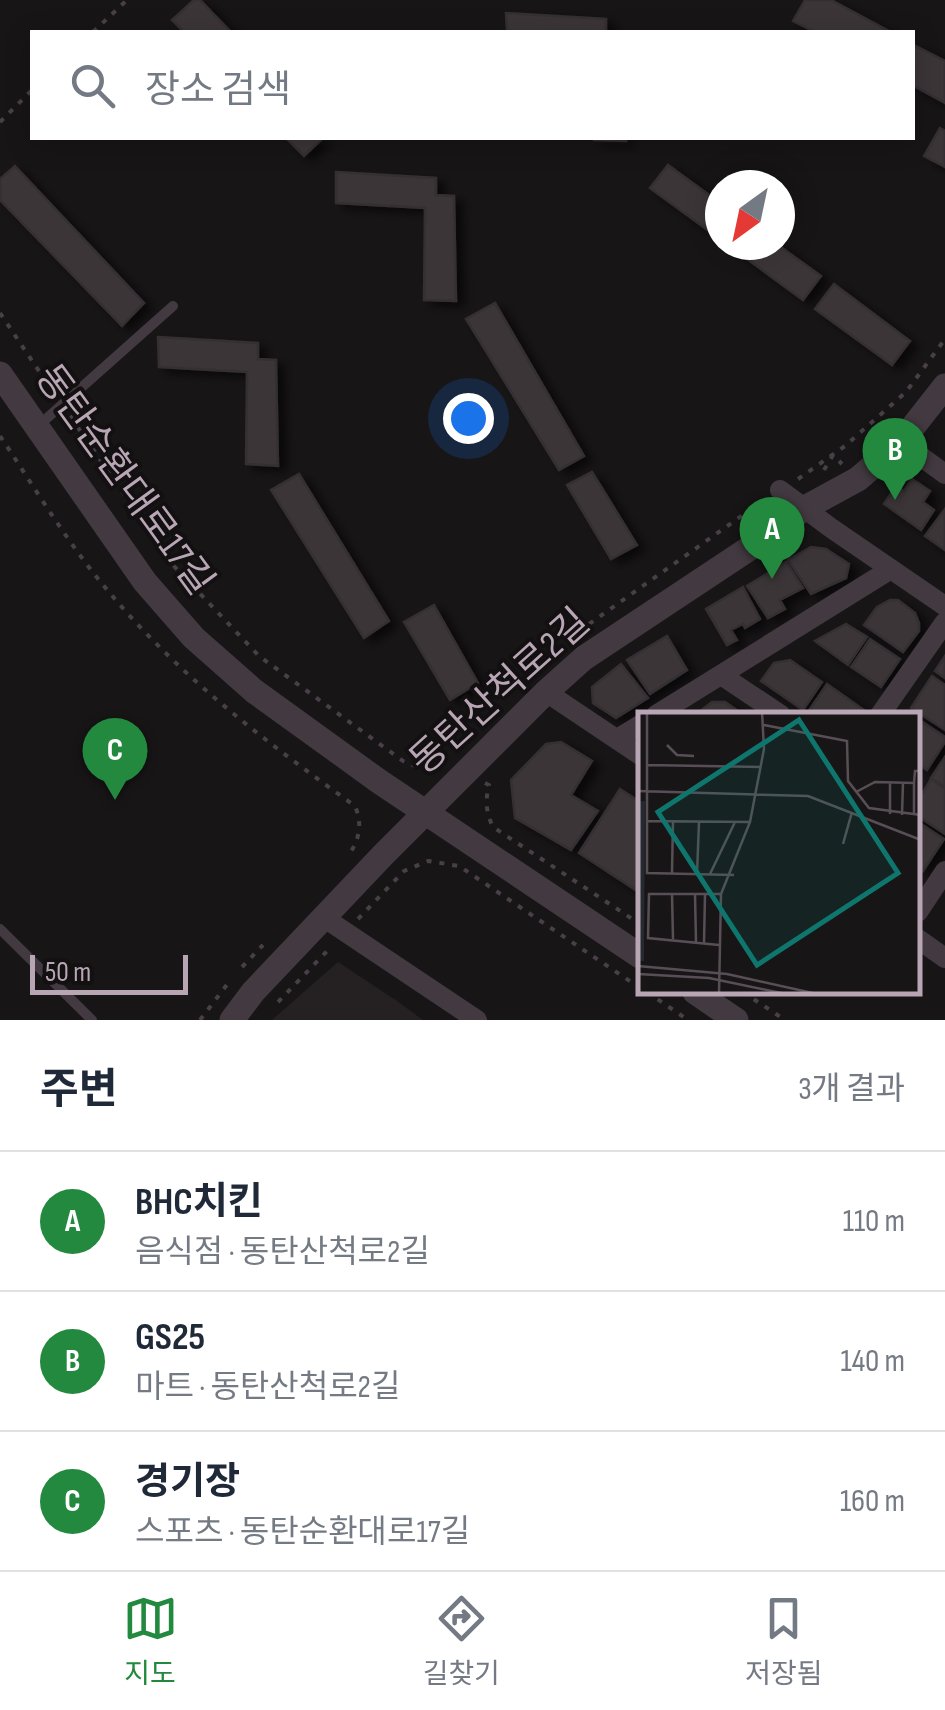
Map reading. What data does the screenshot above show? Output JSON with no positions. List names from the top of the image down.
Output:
{
  "streets": {
    "street": ["동탄순환대로17길", "동탄산척로2길"]
  },
  "crossings": [
    ["동탄순환대로17길", "동탄산척로2길"]
  ],
  "scale_bar": "50 m",
  "north": "bottom left",
  "page": {
    "search": "장소 검색",
    "pins": ["B", "A", "C"],
    "scale": "50 m",
    "heading": ["주변", "3개 결과"],
    "list": [
      {
        "mark": "A",
        "name": "BHC치킨",
        "note": "음식점 · 동탄산척로2길",
        "value": "110 m"
      },
      {
        "mark": "B",
        "name": "GS25",
        "note": "마트 · 동탄산척로2길",
        "value": "140 m"
      },
      {
        "mark": "C",
        "name": "경기장",
        "note": "스포츠 · 동탄순환대로17길",
        "value": "160 m"
      }
    ],
    "nav": ["지도", "길찾기", "저장됨"]
  }
}
